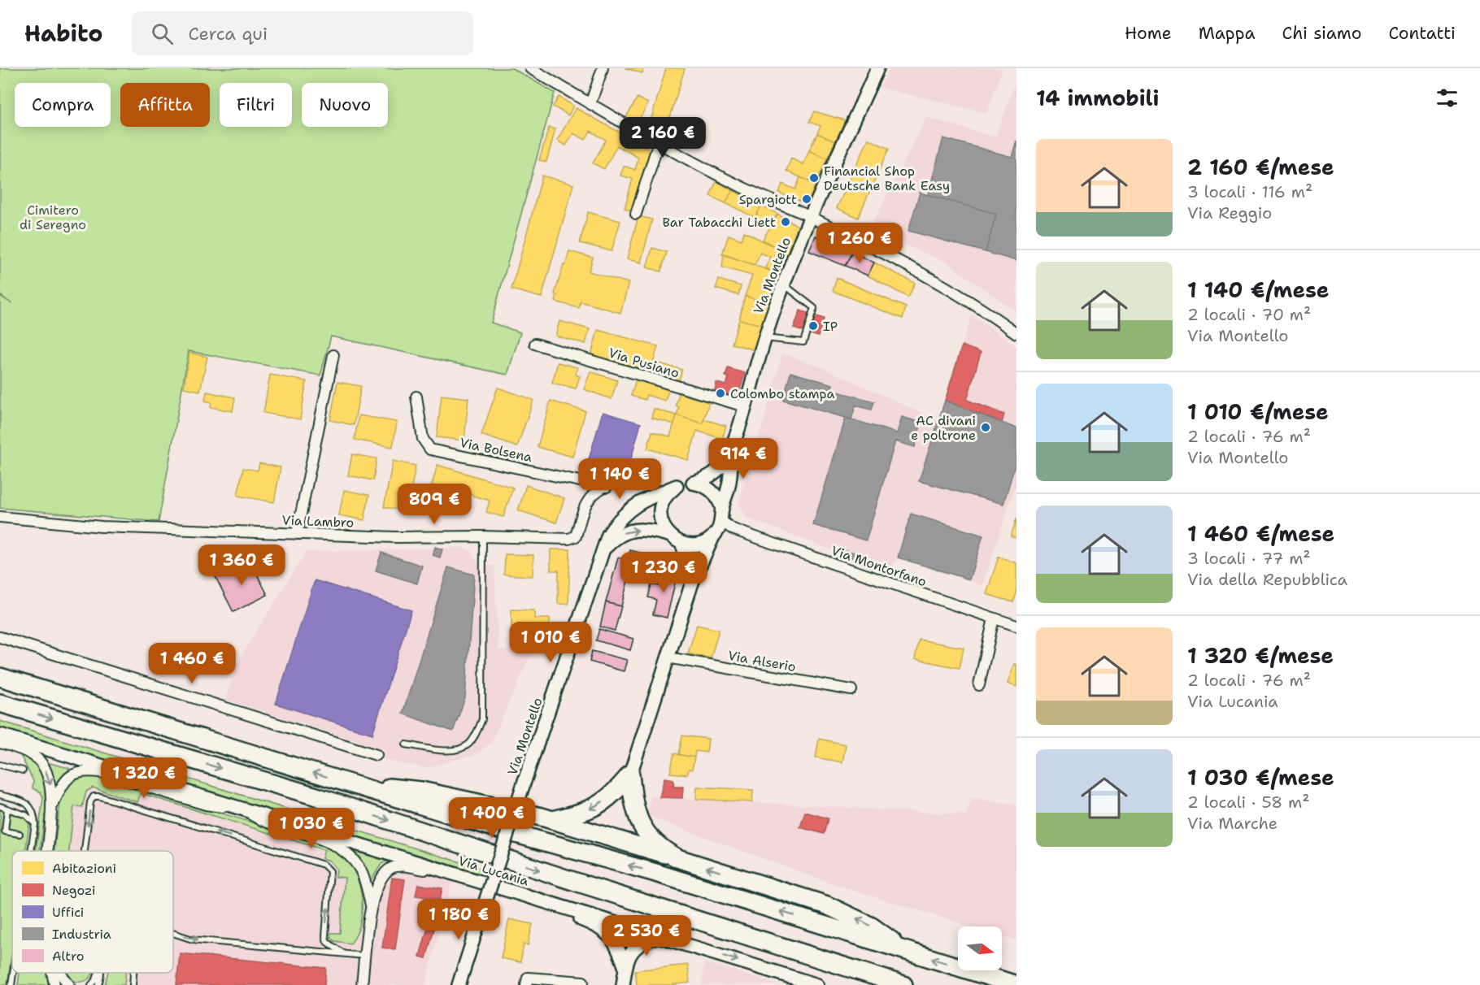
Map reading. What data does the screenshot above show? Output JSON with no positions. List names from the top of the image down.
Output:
{
  "streets": {
    "street": [
      "Via Montello",
      "Via Pusiano",
      "Via Bolsena",
      "Via Lambro",
      "Via Montorfano",
      "Via Alserio",
      "Via Lucania"
    ]
  },
  "crossings": [
    ["Via Montello", "Via Pusiano"],
    ["Via Montello", "Via Montorfano"],
    ["Via Montello", "Via Alserio"],
    ["Via Bolsena", "Via Lambro"]
  ],
  "parks": ["Cimitero di Seregno"],
  "places": [
    "Financial Shop Deutsche Bank Easy",
    "Spargiott",
    "Bar Tabacchi Liett",
    "IP",
    "Colombo stampa",
    "AC divani e poltrone"
  ],
  "legend": [
    "Abitazioni",
    "Negozi",
    "Uffici",
    "Industria",
    "Altro"
  ],
  "north": "right",
  "page": {
    "header": "Habito",
    "search": "Cerca qui",
    "nav": [
      "Home",
      "Mappa",
      "Chi siamo",
      "Contatti"
    ],
    "heading": "14 immobili",
    "chip": [
      "Compra",
      "Affitta",
      "Filtri",
      "Nuovo"
    ],
    "price": [
      "2 160 €",
      "1 260 €",
      "914 €",
      "1 140 €",
      "809 €",
      "1 360 €",
      "1 230 €",
      "1 010 €",
      "1 460 €",
      "1 320 €",
      "1 400 €",
      "1 030 €",
      "1 180 €",
      "2 530 €"
    ],
    "list": [
      {
        "name": "2 160 €/mese",
        "note": "3 locali · 116 m² · Via Reggio"
      },
      {
        "name": "1 140 €/mese",
        "note": "2 locali · 70 m² · Via Montello"
      },
      {
        "name": "1 010 €/mese",
        "note": "2 locali · 76 m² · Via Montello"
      },
      {
        "name": "1 460 €/mese",
        "note": "3 locali · 77 m² · Via della Repubblica"
      },
      {
        "name": "1 320 €/mese",
        "note": "2 locali · 76 m² · Via Lucania"
      },
      {
        "name": "1 030 €/mese",
        "note": "2 locali · 58 m² · Via Marche"
      }
    ]
  }
}
